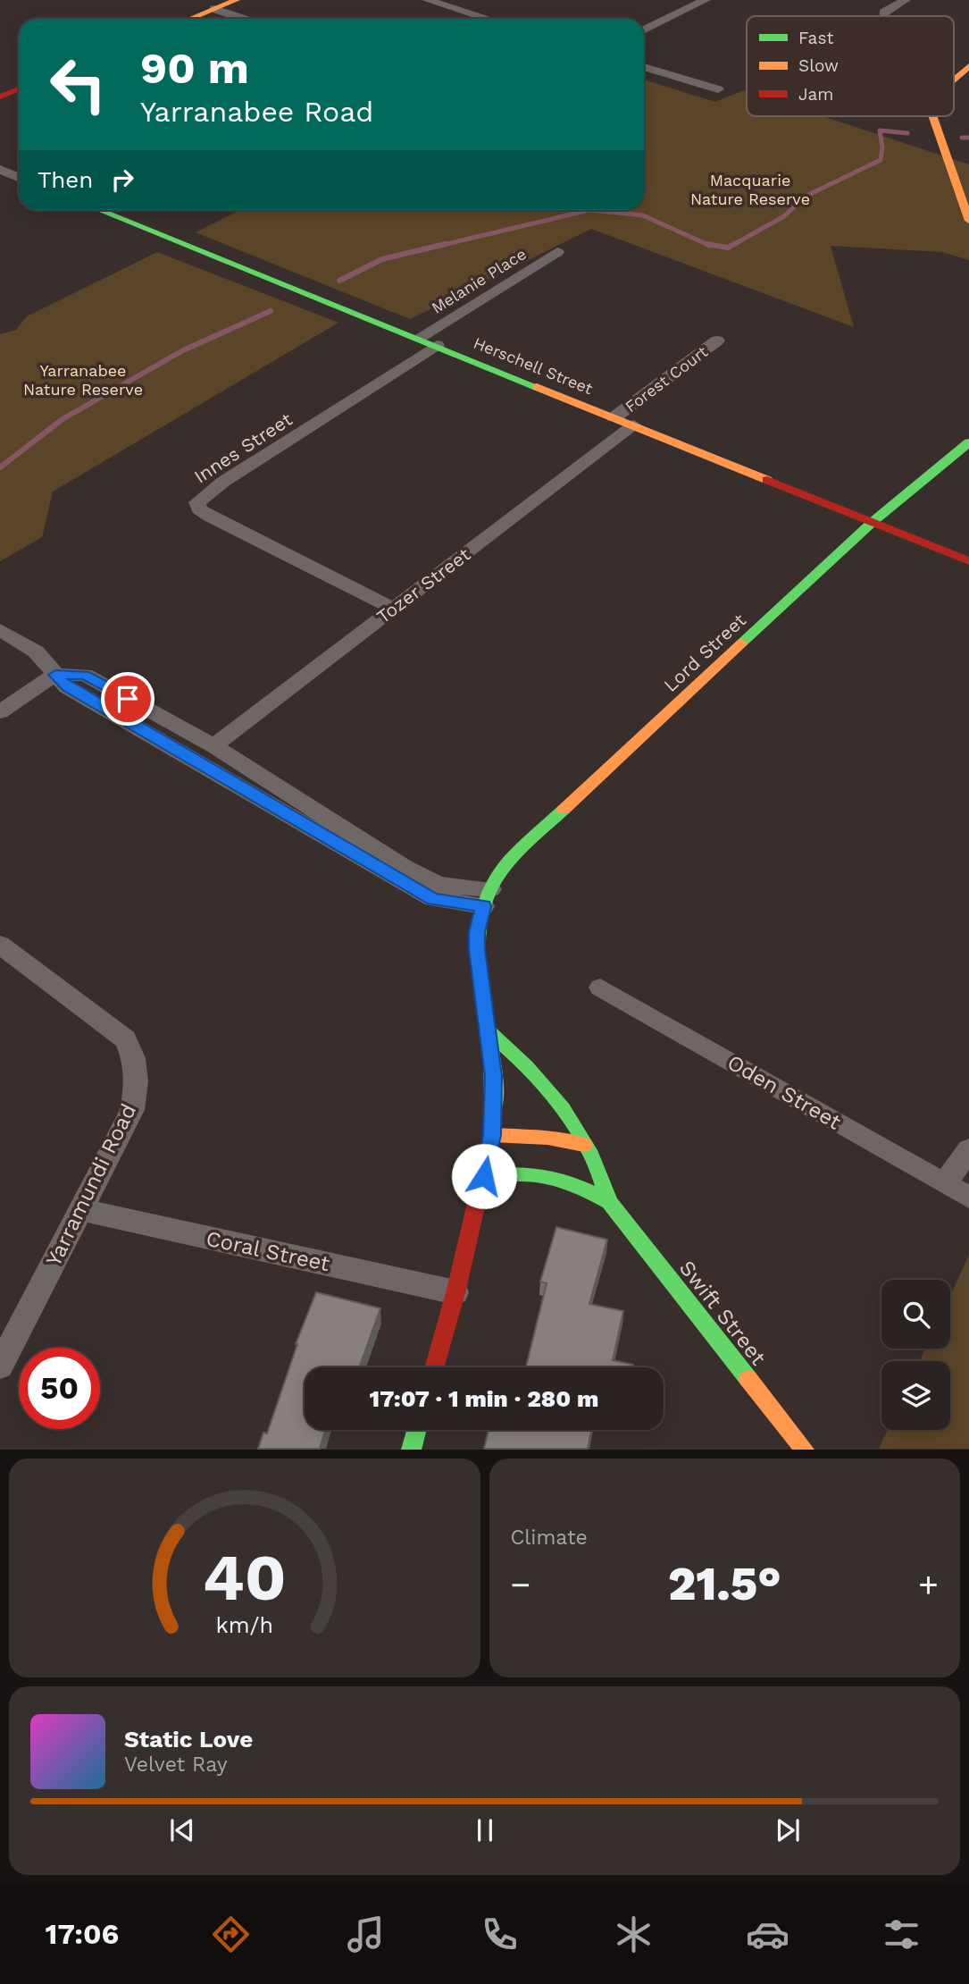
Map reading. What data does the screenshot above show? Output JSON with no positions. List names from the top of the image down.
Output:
{
  "streets": {
    "street": [
      "Melanie Place",
      "Herschell Street",
      "Forest Court",
      "Innes Street",
      "Tozer Street",
      "Lord Street",
      "Oden Street",
      "Yarramundi Road",
      "Coral Street",
      "Swift Street"
    ]
  },
  "crossings": [
    ["Melanie Place", "Herschell Street"],
    ["Herschell Street", "Forest Court"],
    ["Herschell Street", "Innes Street"],
    ["Herschell Street", "Tozer Street"],
    ["Herschell Street", "Lord Street"],
    ["Innes Street", "Tozer Street"],
    ["Yarramundi Road", "Coral Street"]
  ],
  "parks": ["Macquarie Nature Reserve", "Yarranabee Nature Reserve"],
  "legend": ["Fast", "Slow", "Jam"],
  "page": {
    "turn": ["90 m", "Yarranabee Road"],
    "then": "Then",
    "limit": "50",
    "trip": "17:07 · 1 min · 280 m",
    "tile": "Climate",
    "heat": ["−", "21.5°", "+"],
    "song": ["Static Love", "Velvet Ray"],
    "tabs": "17:06",
    "gauge": ["40", "km/h"]
  }
}
